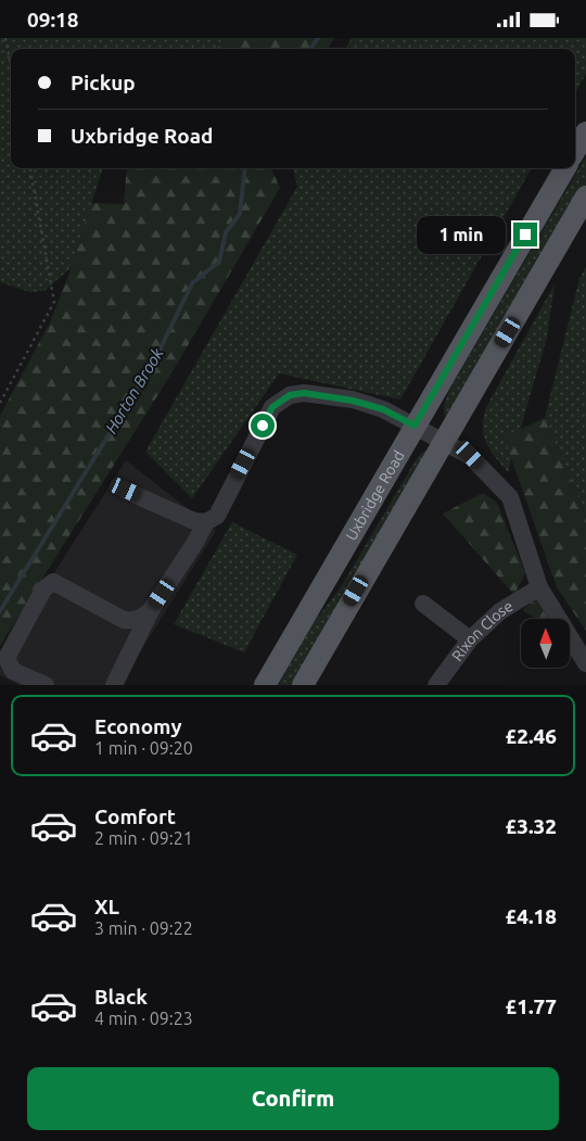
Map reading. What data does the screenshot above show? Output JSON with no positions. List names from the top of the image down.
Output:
{
  "streets": {
    "main road": ["Uxbridge Road"],
    "street": ["Rixon Close"]
  },
  "water": ["Horton Brook"],
  "north": "top",
  "page": {
    "status": "09:18",
    "banner": ["Pickup", "Uxbridge Road"],
    "bubble": "1 min",
    "list": [
      {
        "name": "Economy",
        "note": "1 min · 09:20",
        "value": "£2.46"
      },
      {
        "name": "Comfort",
        "note": "2 min · 09:21",
        "value": "£3.32"
      },
      {
        "name": "XL",
        "note": "3 min · 09:22",
        "value": "£4.18"
      },
      {
        "name": "Black",
        "note": "4 min · 09:23",
        "value": "£1.77"
      }
    ],
    "buttons": "Confirm"
  }
}
